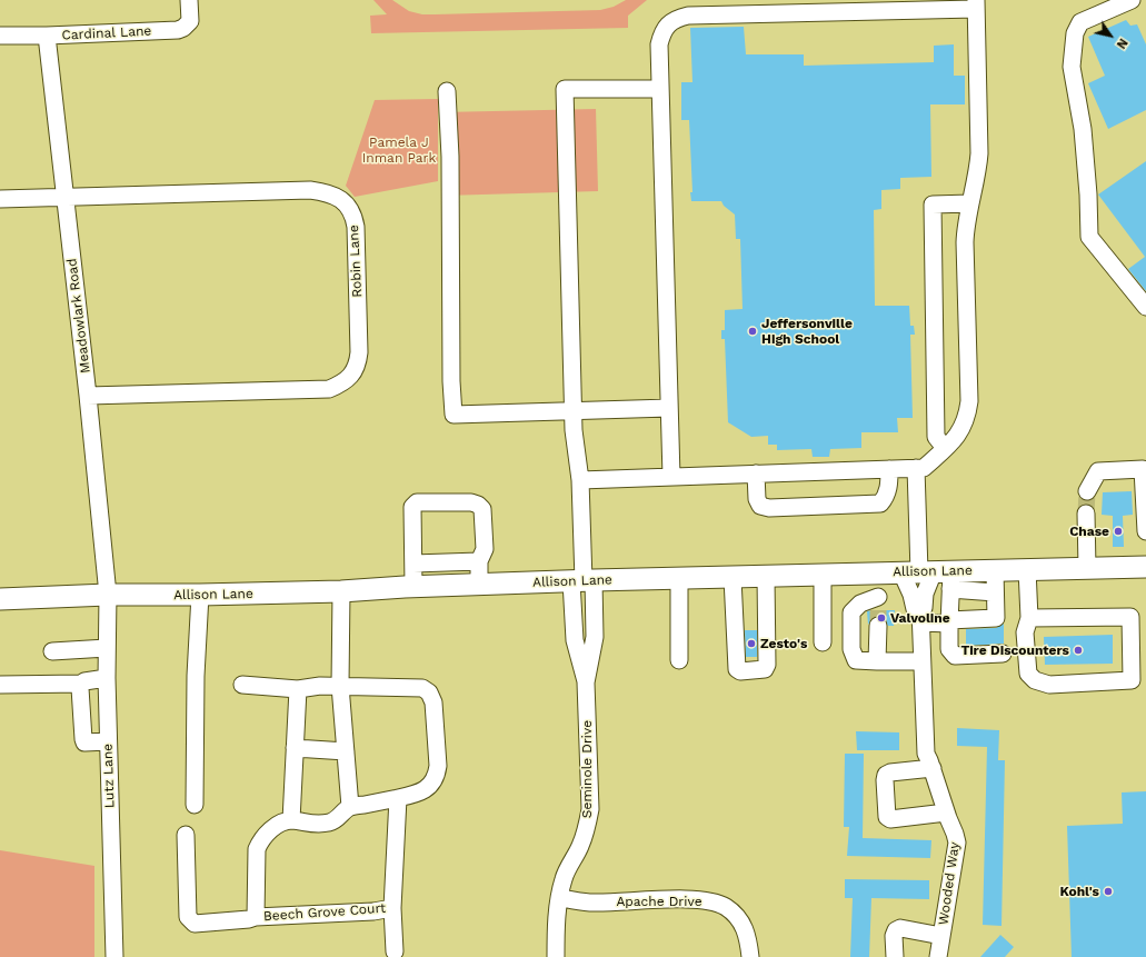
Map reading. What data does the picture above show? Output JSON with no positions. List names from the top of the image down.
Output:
{
  "streets": {
    "main road": ["Allison Lane"],
    "street": [
      "Cardinal Lane",
      "Robin Lane",
      "Meadowlark Road",
      "Seminole Drive",
      "Lutz Lane",
      "Wooded Way",
      "Apache Drive",
      "Beech Grove Court"
    ]
  },
  "crossings": [
    ["Cardinal Lane", "Meadowlark Road"],
    ["Robin Lane", "Meadowlark Road"],
    ["Meadowlark Road", "Allison Lane"],
    ["Meadowlark Road", "Lutz Lane"],
    ["Allison Lane", "Seminole Drive"],
    ["Allison Lane", "Lutz Lane"],
    ["Seminole Drive", "Apache Drive"]
  ],
  "parks": ["Pamela J Inman Park"],
  "places": [
    "Jeffersonville High School",
    "Chase",
    "Valvoline",
    "Zesto's",
    "Tire Discounters",
    "Kohl's"
  ],
  "north": "bottom right"
}
